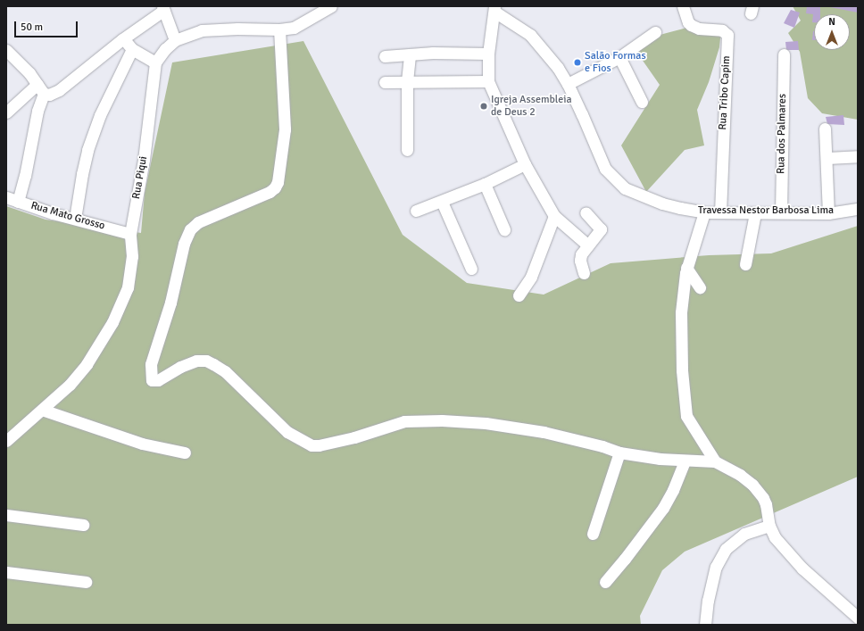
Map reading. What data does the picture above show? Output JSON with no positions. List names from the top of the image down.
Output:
{
  "streets": {
    "street": [
      "Rua Tribo Capim",
      "Rua dos Palmares",
      "Rua Piqui",
      "Travessa Nestor Barbosa Lima",
      "Rua Mato Grosso"
    ]
  },
  "crossings": [
    ["Rua Tribo Capim", "Travessa Nestor Barbosa Lima"],
    ["Rua dos Palmares", "Travessa Nestor Barbosa Lima"],
    ["Rua Piqui", "Rua Mato Grosso"]
  ],
  "places": ["Salão Formas e Fios", "Igreja Assembleia de Deus 2"],
  "scale_bar": "50 m",
  "north": "top"
}
